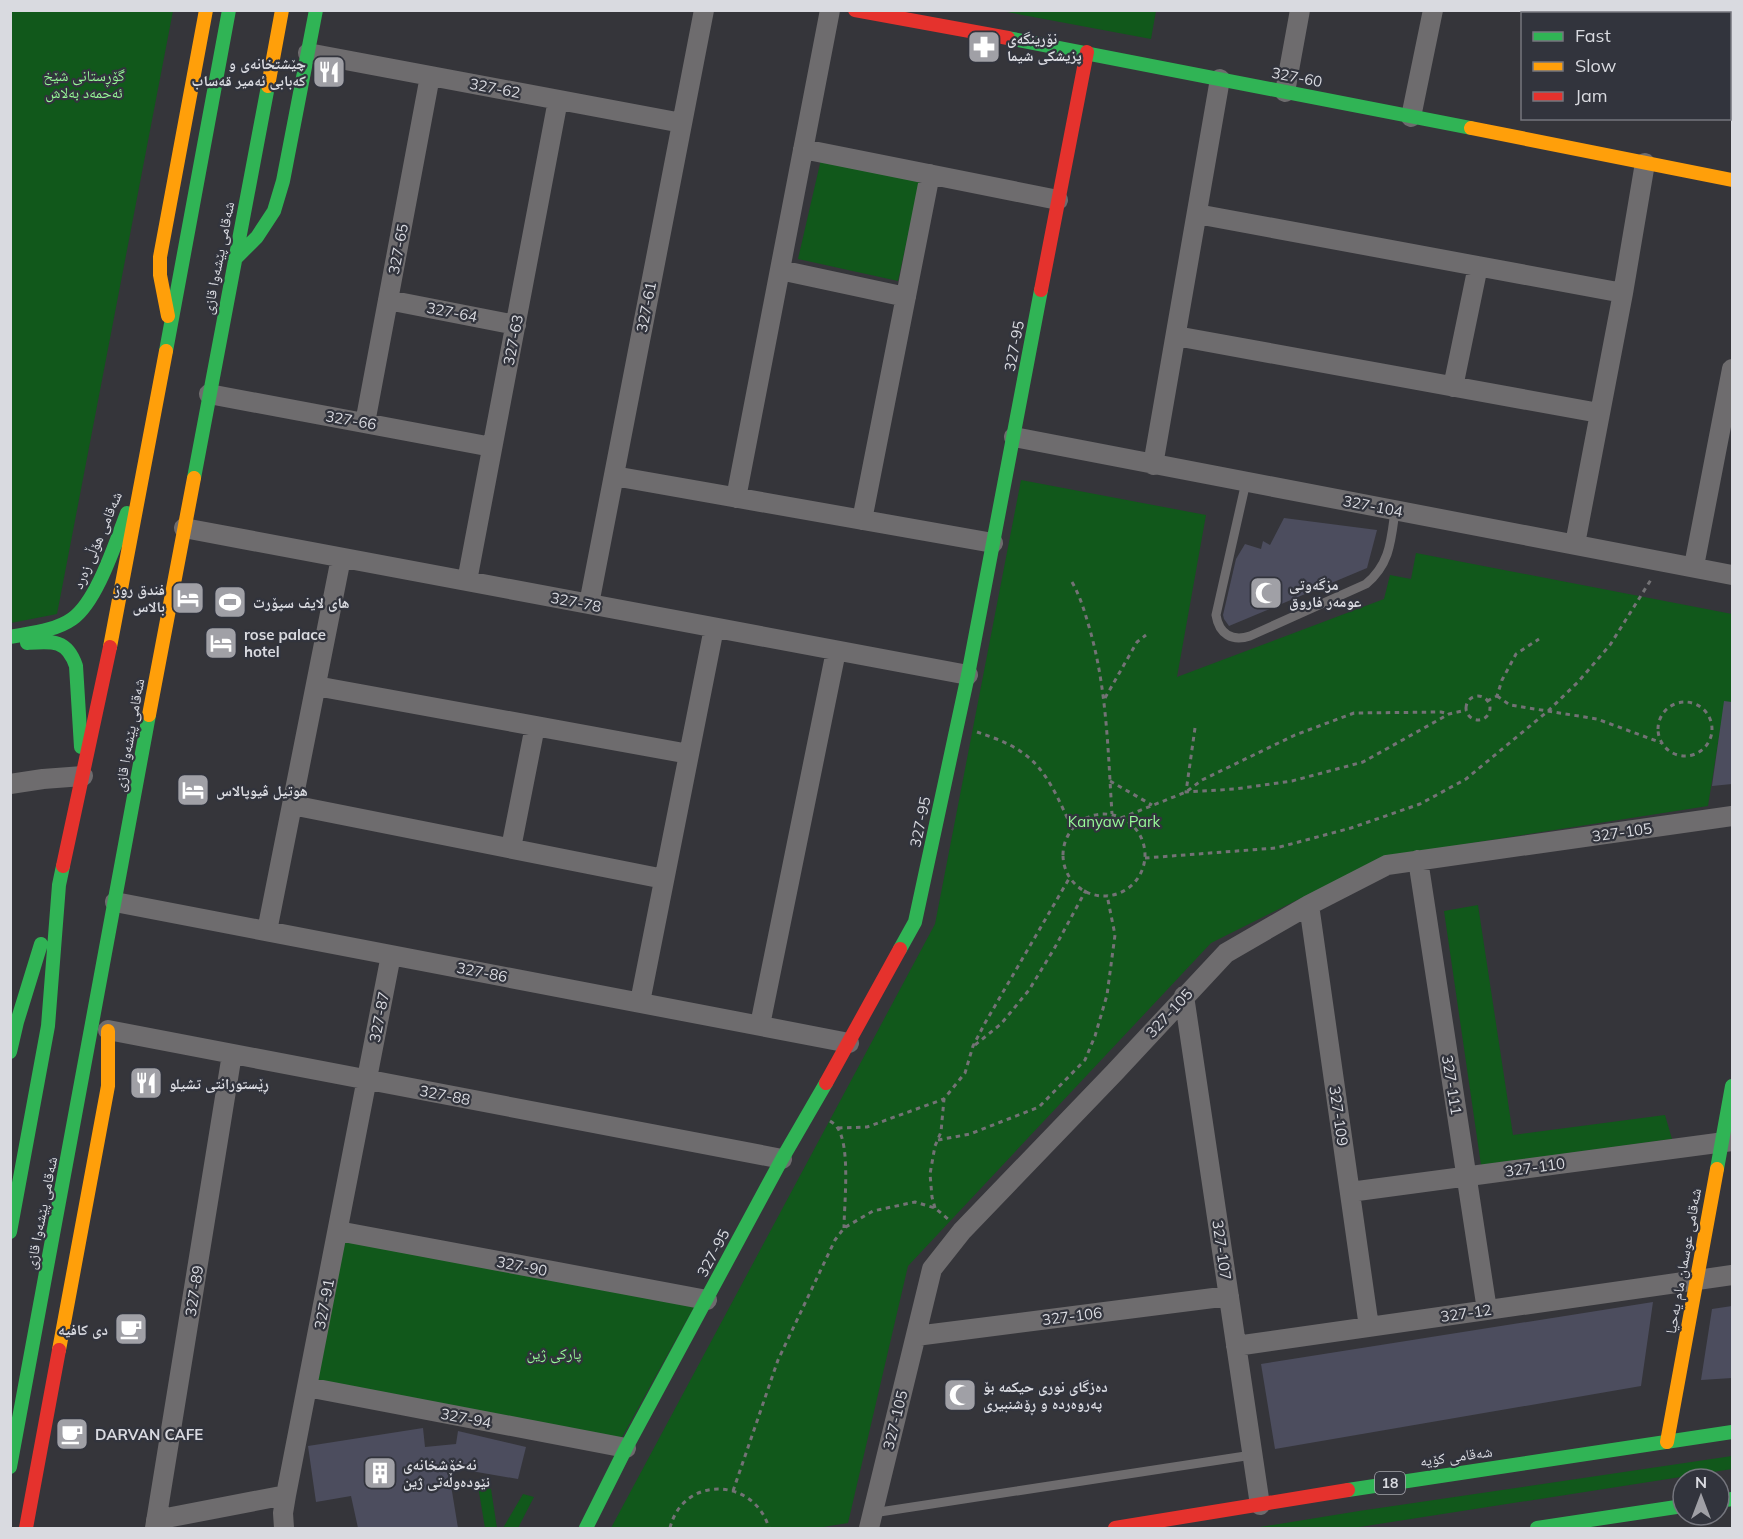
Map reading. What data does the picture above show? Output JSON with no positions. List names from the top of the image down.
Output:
{
  "streets": {
    "main road": [
      "327-60",
      "شەقامی پێشەوا قازی",
      "327-95",
      "شەقامی هۆڵی زەرد",
      "شەقامی عوسمان مام یەحیا",
      "شەقامی کۆیە",
      "18"
    ],
    "street": [
      "327-62",
      "327-65",
      "327-61",
      "327-64",
      "327-63",
      "327-66",
      "327-104",
      "327-78",
      "327-105",
      "327-86",
      "327-87",
      "327-111",
      "327-88",
      "327-109",
      "327-110",
      "327-107",
      "327-90",
      "327-89",
      "327-91",
      "327-12",
      "327-106",
      "327-94"
    ]
  },
  "crossings": [
    ["327-60", "327-95"],
    ["327-62", "327-65"],
    ["327-62", "327-61"],
    ["327-62", "327-63"],
    ["327-65", "327-64"],
    ["327-65", "327-66"],
    ["شەقامی پێشەوا قازی", "327-66"],
    ["شەقامی پێشەوا قازی", "شەقامی هۆڵی زەرد"],
    ["شەقامی پێشەوا قازی", "327-78"],
    ["شەقامی پێشەوا قازی", "327-86"],
    ["327-61", "327-78"],
    ["327-64", "327-63"],
    ["327-63", "327-66"],
    ["327-63", "327-78"],
    ["327-95", "327-104"],
    ["327-95", "327-78"],
    ["327-95", "327-86"],
    ["327-95", "327-88"],
    ["327-95", "327-90"],
    ["327-95", "327-94"],
    ["327-105", "327-111"],
    ["327-105", "327-109"],
    ["327-105", "327-107"],
    ["327-105", "327-106"],
    ["327-86", "327-87"],
    ["327-87", "327-88"],
    ["327-87", "327-91"],
    ["327-111", "327-110"],
    ["327-111", "327-12"],
    ["327-88", "327-89"],
    ["327-88", "327-91"],
    ["327-109", "327-110"],
    ["327-109", "327-12"],
    ["327-110", "شەقامی عوسمان مام یەحیا"],
    ["327-107", "327-12"],
    ["327-107", "327-106"],
    ["327-107", "شەقامی کۆیە"],
    ["شەقامی عوسمان مام یەحیا", "327-12"],
    ["شەقامی عوسمان مام یەحیا", "شەقامی کۆیە"],
    ["327-90", "327-91"],
    ["327-91", "327-94"]
  ],
  "parks": ["گۆڕستانی شێخ ئەحمەد بەلاش", "Kanyaw Park", "پارکی ژین"],
  "places": {
    "pharmacy": ["نۆرینگەی پزیشکی شیما"],
    "restaurant": ["چێشتخانەی و کەبابی ئەمیر قەساب", "ڕێستورانتی تشیلو"],
    "mosque": ["مزگەوتی عومەر فاروق", "دەزگای نوری حیکمە بۆ پەروەردە و ڕۆشنبیری"],
    "hotel": ["فندق روز بالاس", "rose palace hotel", "هوتیل ڤیوپالاس"],
    "sports": ["های لایف سپۆرت"],
    "cafe": ["دى كافيه", "DARVAN CAFE"],
    "building": ["نەخۆشخانەی نێودەوڵەتی ژین"]
  },
  "legend": ["Fast", "Slow", "Jam"],
  "north": "top"
}
